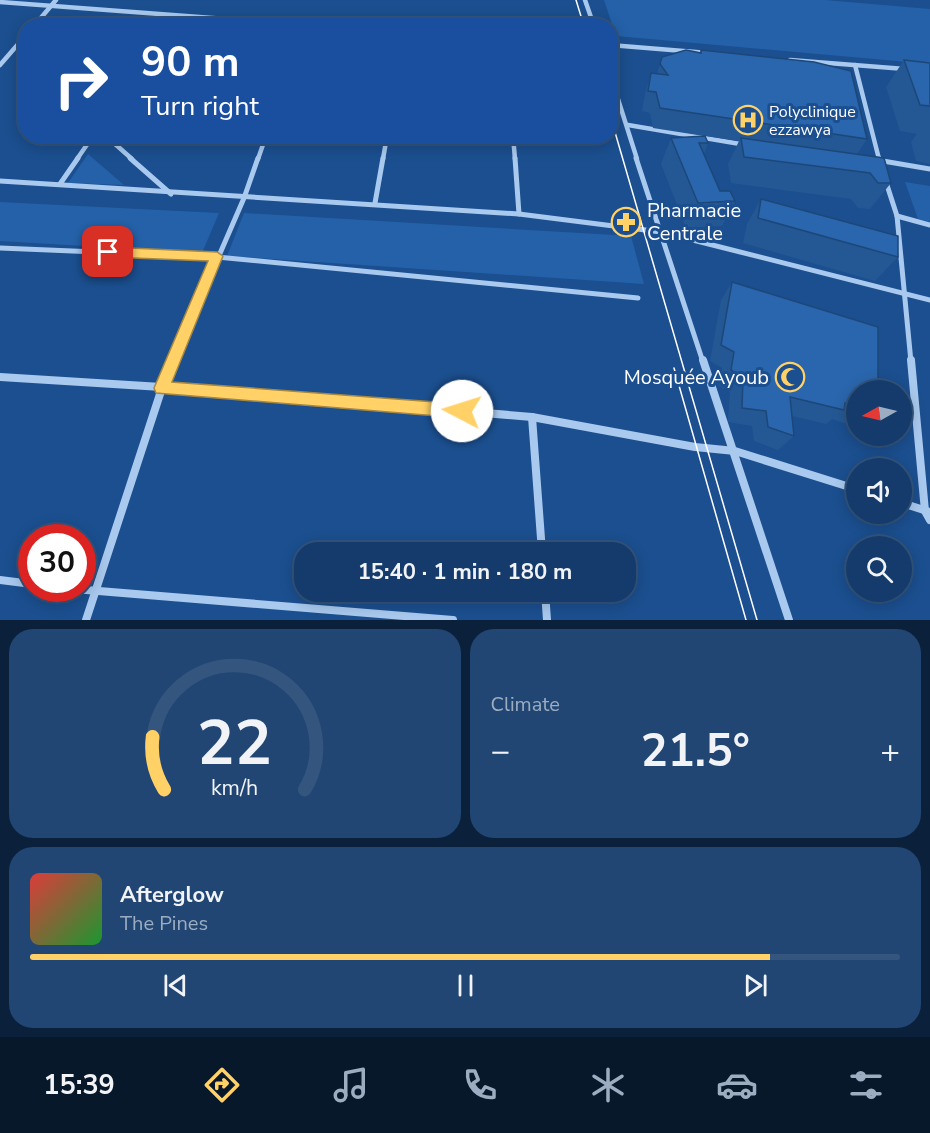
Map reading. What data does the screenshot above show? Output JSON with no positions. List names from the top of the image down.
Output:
{
  "places": {
    "hospital": ["Polyclinique ezzawya"],
    "pharmacy": ["Pharmacie Centrale"],
    "mosque": ["Mosquée Ayoub"]
  },
  "north": "left",
  "page": {
    "turn": ["90 m", "Turn right"],
    "limit": "30",
    "trip": "15:40 · 1 min · 180 m",
    "tile": "Climate",
    "heat": ["−", "21.5°", "+"],
    "song": ["Afterglow", "The Pines"],
    "tabs": "15:39",
    "gauge": ["22", "km/h"]
  }
}
